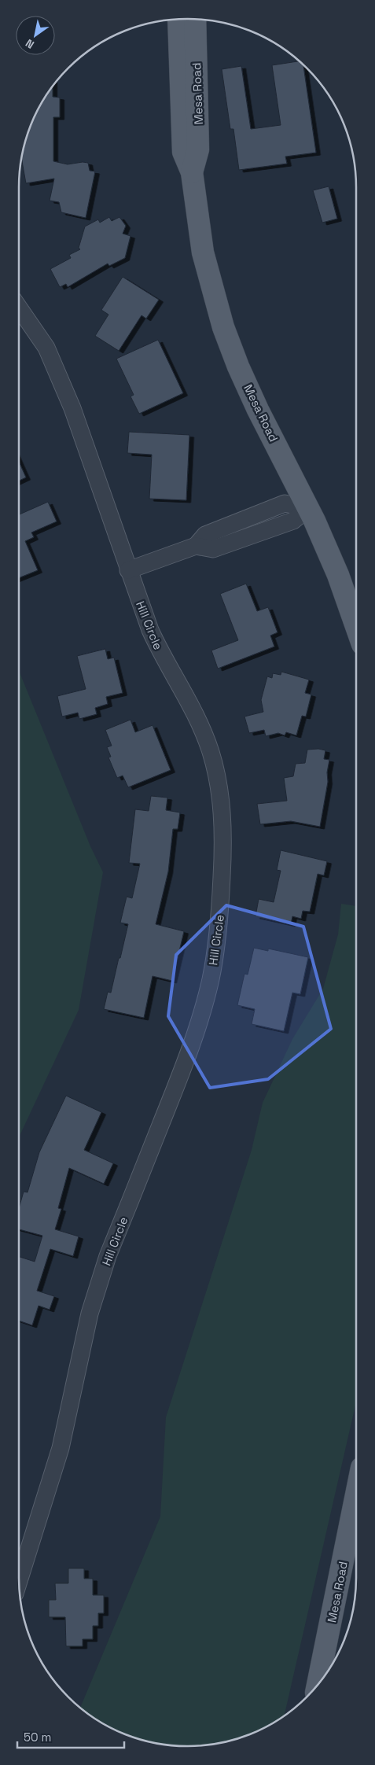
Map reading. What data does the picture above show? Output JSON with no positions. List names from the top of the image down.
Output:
{
  "streets": {
    "main road": ["Mesa Road"],
    "street": ["Hill Circle"]
  },
  "scale_bar": "50 m",
  "north": "bottom left"
}
